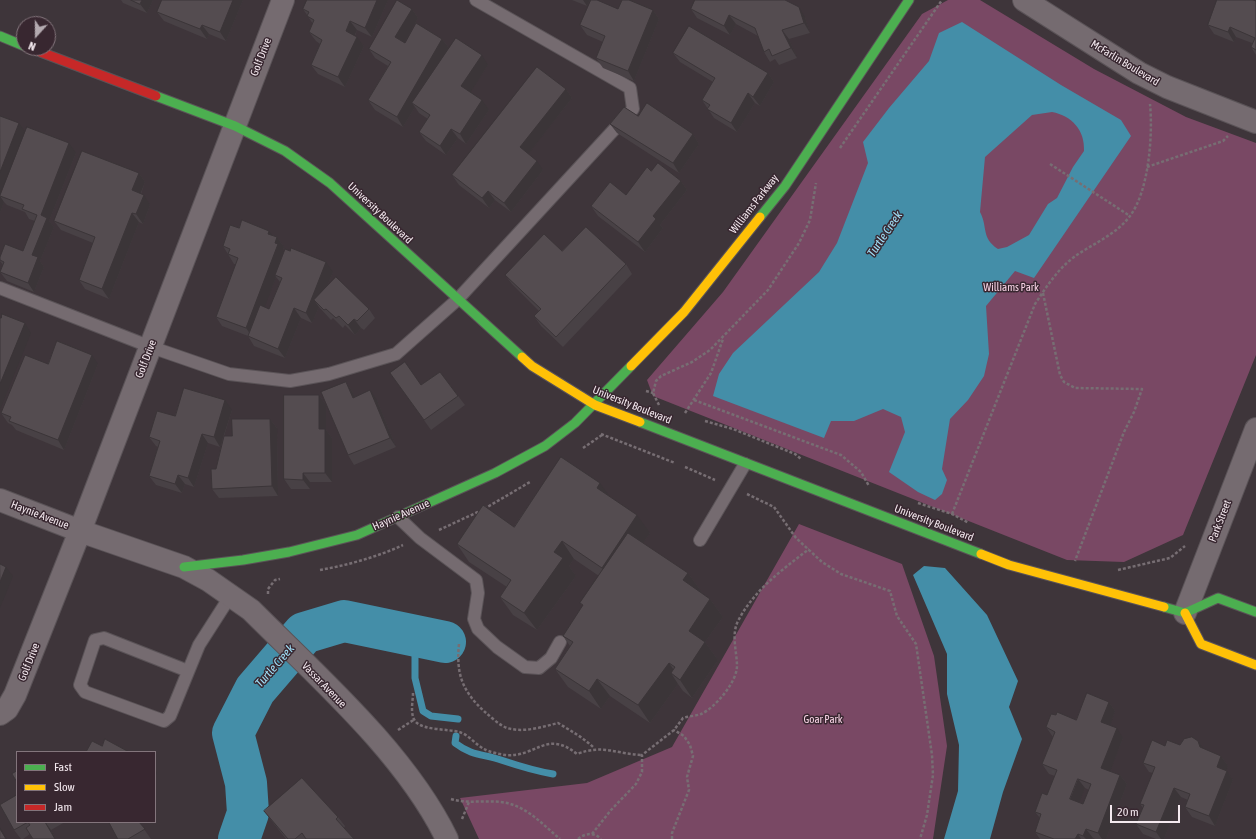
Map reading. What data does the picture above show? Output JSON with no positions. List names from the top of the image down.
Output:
{
  "streets": {
    "street": [
      "Golf Drive",
      "McFarlin Boulevard",
      "Williams Parkway",
      "University Boulevard",
      "Haynie Avenue",
      "Park Street",
      "Vassar Avenue"
    ]
  },
  "crossings": [
    ["Golf Drive", "University Boulevard"],
    ["Golf Drive", "Haynie Avenue"],
    ["Golf Drive", "Vassar Avenue"],
    ["Williams Parkway", "University Boulevard"],
    ["Williams Parkway", "Haynie Avenue"],
    ["University Boulevard", "Haynie Avenue"],
    ["University Boulevard", "Park Street"],
    ["Haynie Avenue", "Vassar Avenue"]
  ],
  "water": ["Turtle Creek"],
  "parks": ["Williams Park", "Goar Park"],
  "legend": ["Fast", "Slow", "Jam"],
  "scale_bar": "20 m",
  "north": "bottom"
}
